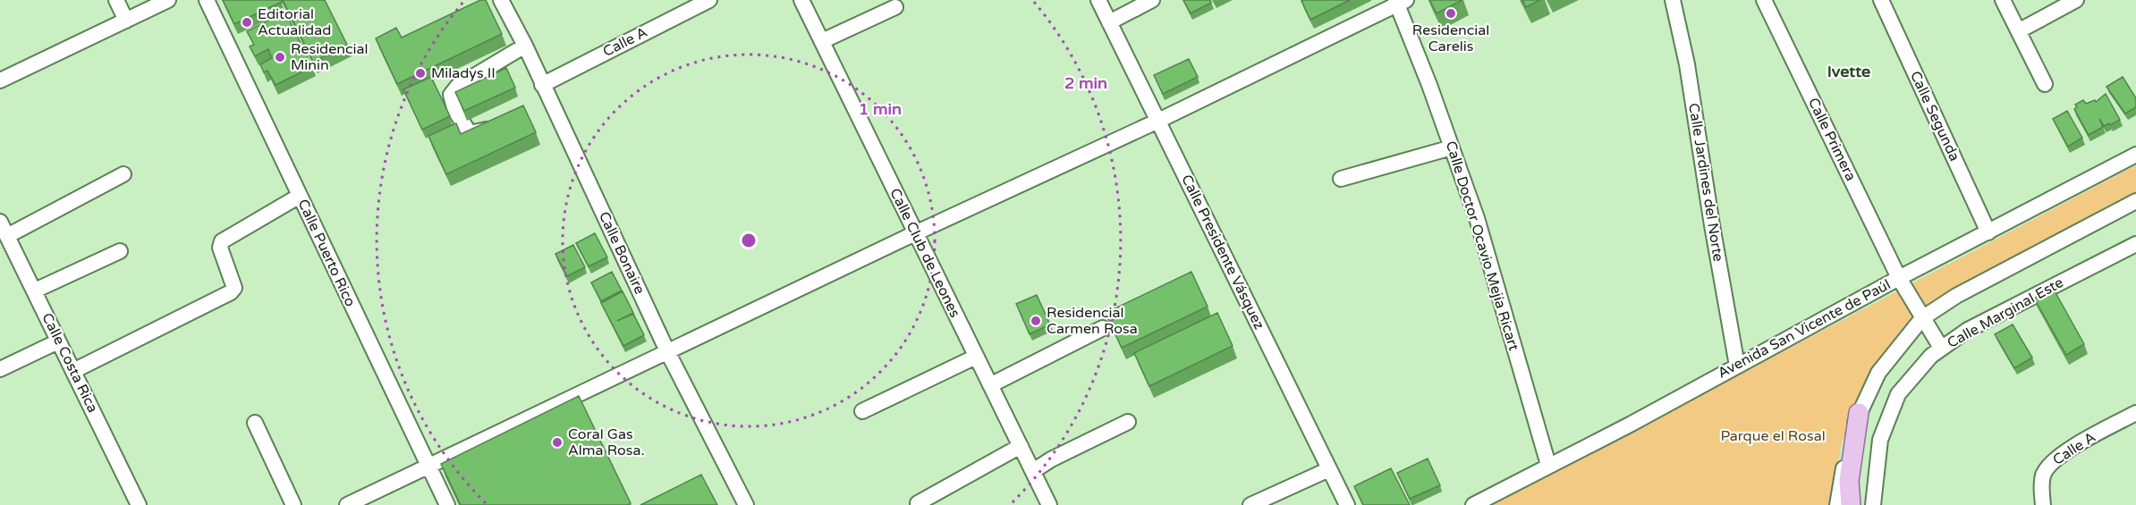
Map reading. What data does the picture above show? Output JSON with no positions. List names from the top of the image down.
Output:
{
  "streets": {
    "street": [
      "Calle A",
      "Calle Segunda",
      "Calle Primera",
      "Calle Jardines del Norte",
      "Calle Doctor Ocavio Mejía Ricart",
      "Calle Presidente Vásquez",
      "Calle Puerto Rico",
      "Calle Bonaire",
      "Calle Club de Leones",
      "Calle Marginal Este",
      "Avenida San Vicente de Paúl",
      "Calle Costa Rica"
    ]
  },
  "crossings": [
    ["Calle A", "Calle Bonaire"],
    ["Calle Segunda", "Avenida San Vicente de Paúl"],
    ["Calle Primera", "Calle Marginal Este"],
    ["Calle Primera", "Avenida San Vicente de Paúl"],
    ["Calle Jardines del Norte", "Avenida San Vicente de Paúl"],
    ["Calle Doctor Ocavio Mejía Ricart", "Avenida San Vicente de Paúl"]
  ],
  "districts": ["Ivette"],
  "parks": ["Parque el Rosal"],
  "places": [
    "Residencial Carelis",
    "Editorial Actualidad",
    "Residencial Minin",
    "Miladys II",
    "Residencial Carmen Rosa",
    "Coral Gas Alma Rosa."
  ],
  "rings": ["2 min", "1 min"]
}
